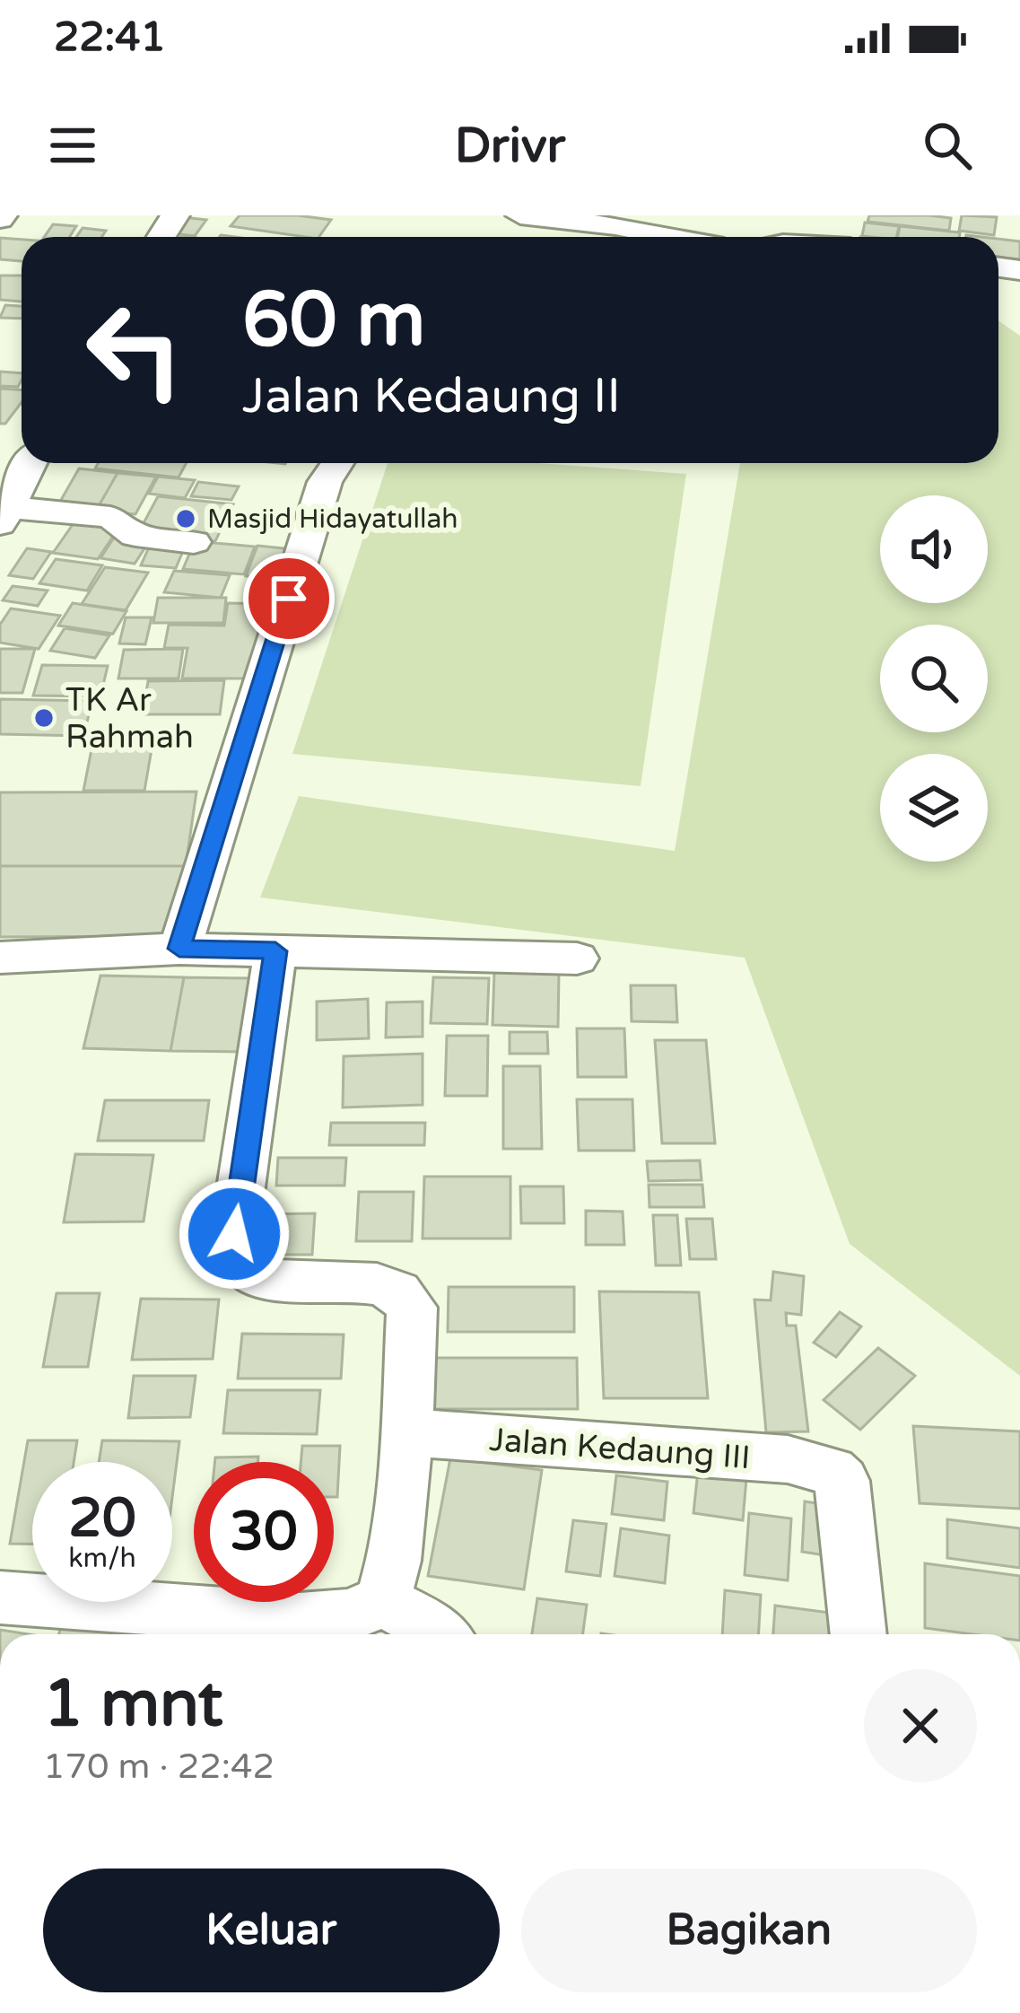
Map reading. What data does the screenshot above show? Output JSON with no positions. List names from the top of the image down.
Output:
{
  "streets": {
    "street": ["Jalan Kedaung III"]
  },
  "places": ["Masjid Hidayatullah", "TK Ar Rahmah"],
  "page": {
    "status": "22:41",
    "header": "Drivr",
    "turn": ["60 m", "Jalan Kedaung II"],
    "speed": "20 km/h",
    "limit": "30",
    "heading": ["1 mnt", "170 m · 22:42"],
    "buttons": ["Keluar", "Bagikan"]
  }
}
